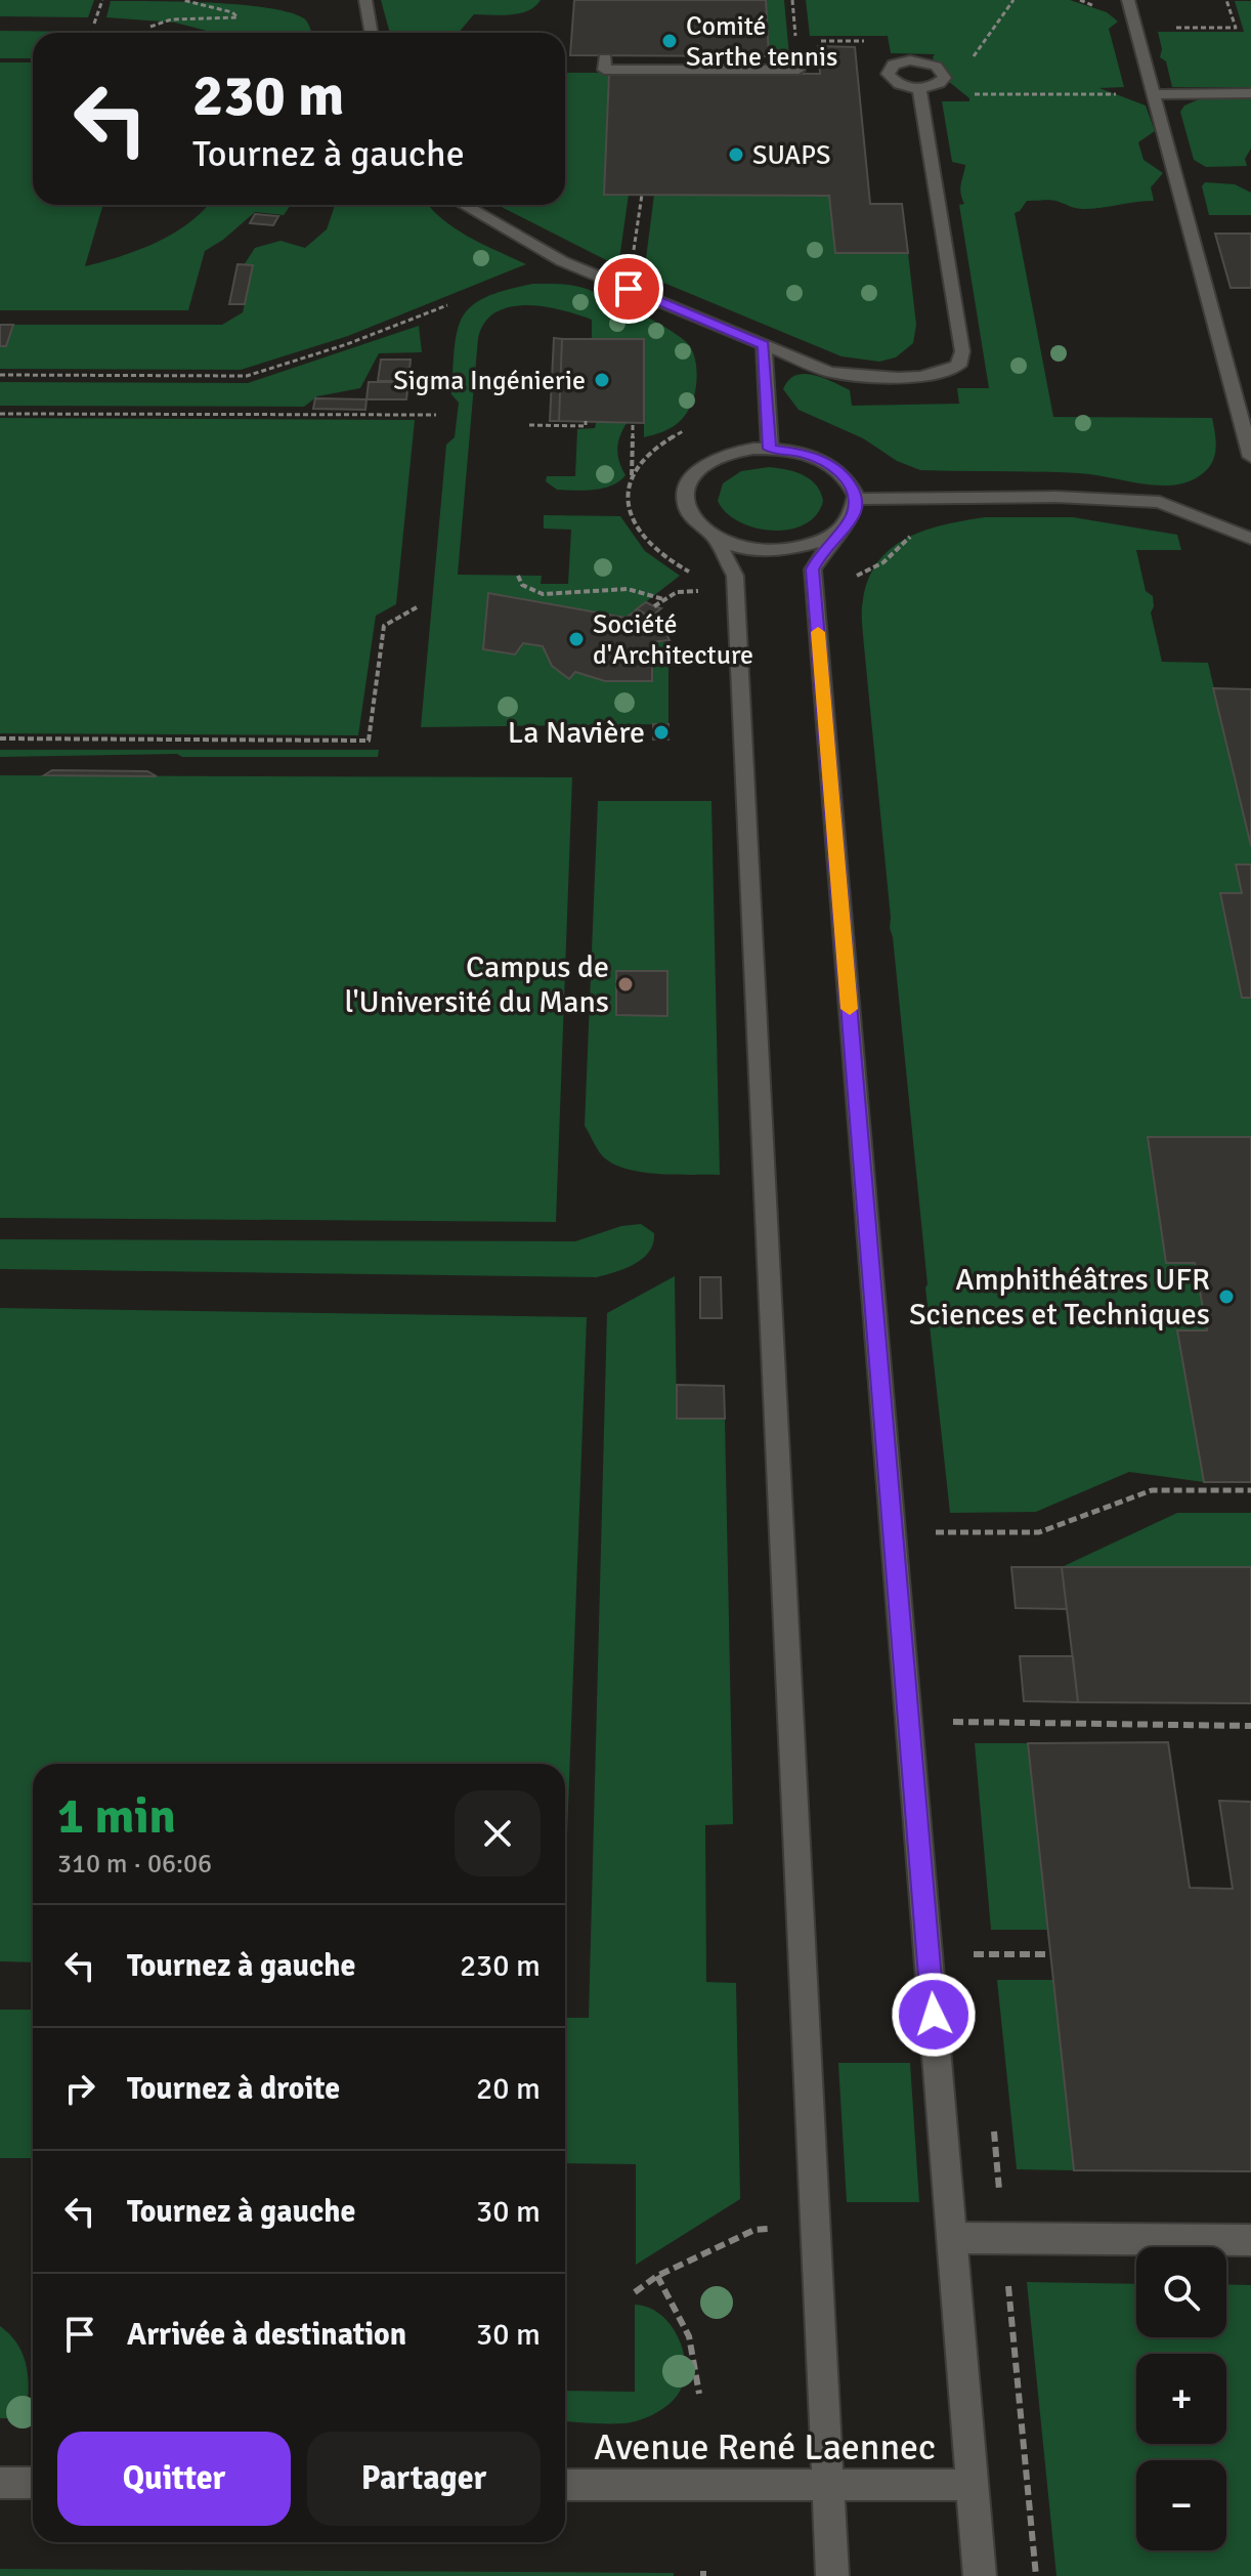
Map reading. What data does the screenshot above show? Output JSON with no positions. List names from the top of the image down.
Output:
{
  "streets": {
    "street": ["Avenue René Laennec"]
  },
  "places": [
    "Comité Sarthe tennis",
    "SUAPS",
    "Sigma Ingénierie",
    "Société d'Architecture",
    "La Navière",
    "Campus de l'Université du Mans",
    "Amphithéâtres UFR Sciences et Techniques"
  ],
  "page": {
    "turn": ["230 m", "Tournez à gauche"],
    "heading": ["1 min", "310 m · 06:06"],
    "list": [
      {
        "name": "Tournez à gauche",
        "value": "230 m"
      },
      {
        "name": "Tournez à droite",
        "value": "20 m"
      },
      {
        "name": "Tournez à gauche",
        "value": "30 m"
      },
      {
        "name": "Arrivée à destination",
        "value": "30 m"
      }
    ],
    "map_buttons": ["+", "−"],
    "buttons": ["Quitter", "Partager"]
  }
}
